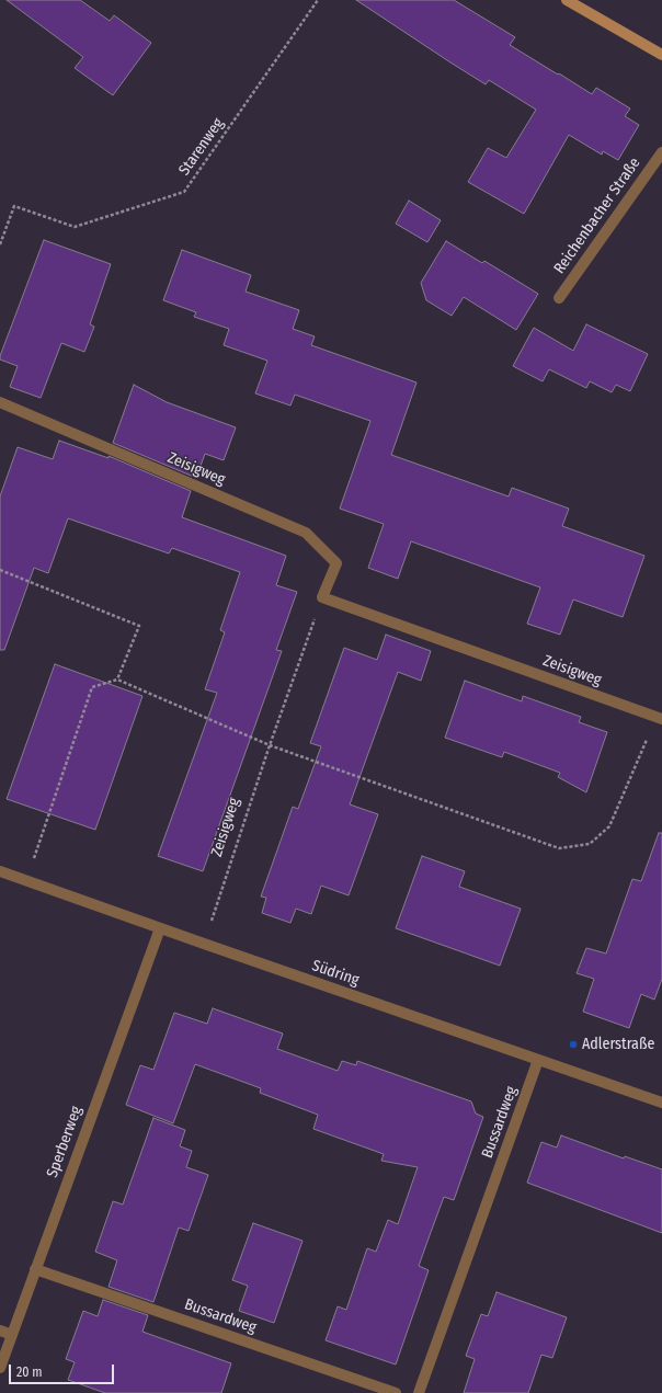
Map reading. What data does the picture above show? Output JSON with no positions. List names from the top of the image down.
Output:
{
  "streets": {
    "street": [
      "Reichenbacher Straße",
      "Zeisigweg",
      "Südring",
      "Bussardweg",
      "Sperberweg"
    ],
    "path": ["Starenweg"]
  },
  "crossings": [
    ["Zeisigweg", "Südring"],
    ["Südring", "Bussardweg"],
    ["Südring", "Sperberweg"],
    ["Bussardweg", "Sperberweg"]
  ],
  "places": ["Adlerstraße"],
  "scale_bar": "20 m"
}
